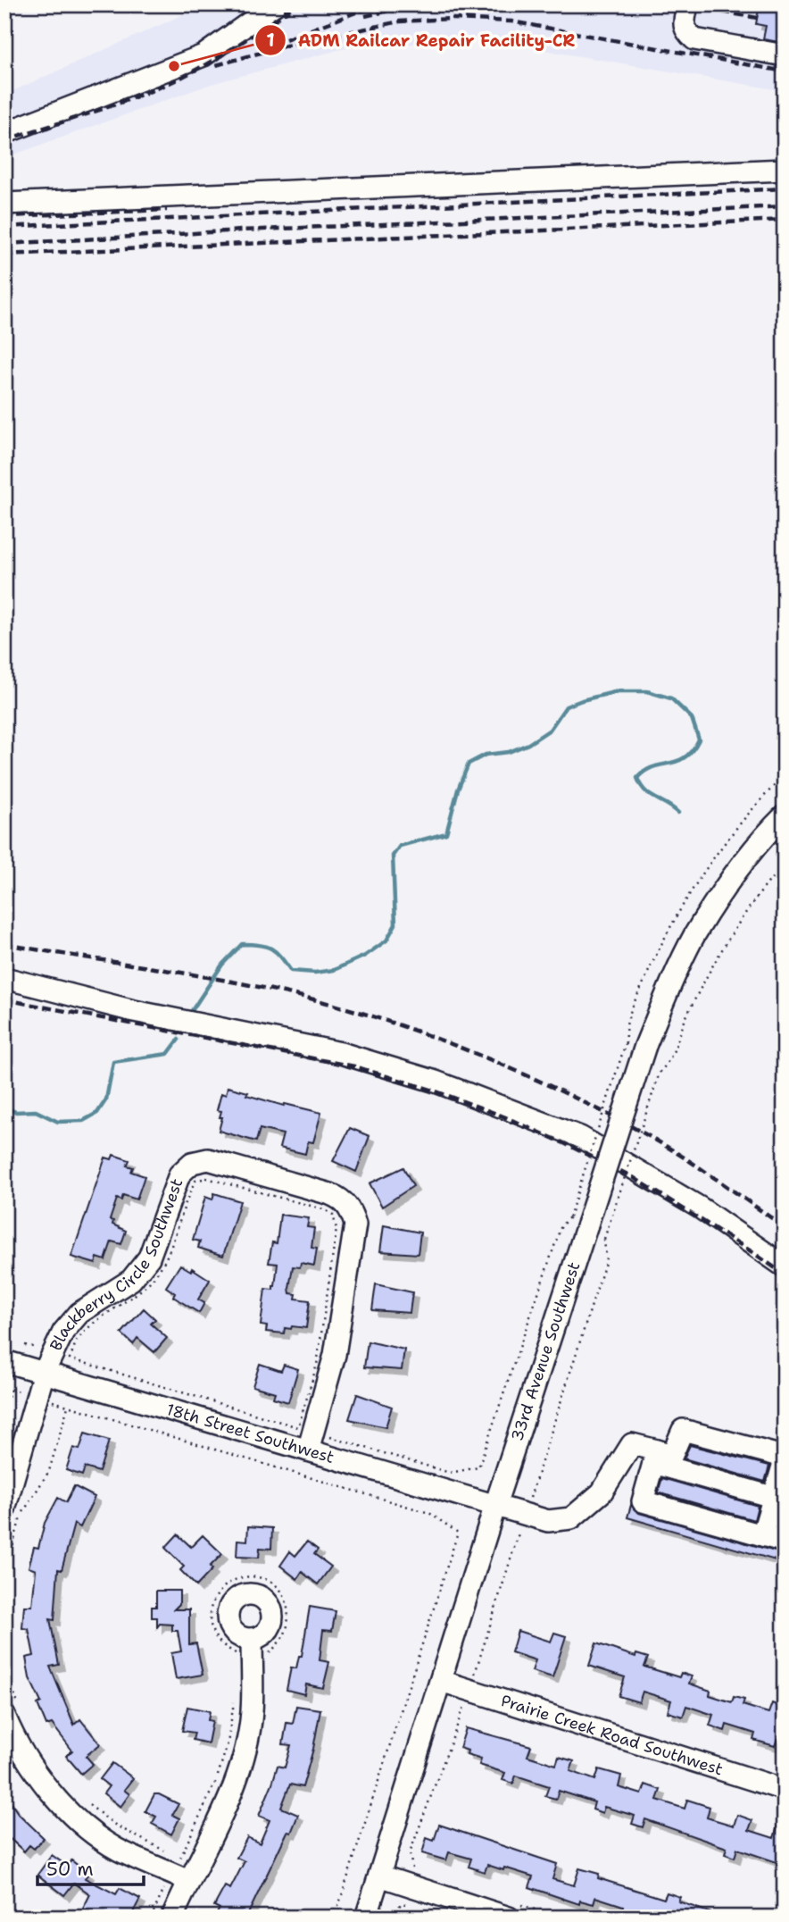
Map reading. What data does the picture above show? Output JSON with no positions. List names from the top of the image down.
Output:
{
  "streets": {
    "street": [
      "Blackberry Circle Southwest",
      "33rd Avenue Southwest",
      "18th Street Southwest",
      "Prairie Creek Road Southwest"
    ]
  },
  "crossings": [
    ["Blackberry Circle Southwest", "18th Street Southwest"],
    ["33rd Avenue Southwest", "18th Street Southwest"],
    ["33rd Avenue Southwest", "Prairie Creek Road Southwest"]
  ],
  "places": ["ADM Railcar Repair Facility-CR"],
  "scale_bar": "50 m"
}
